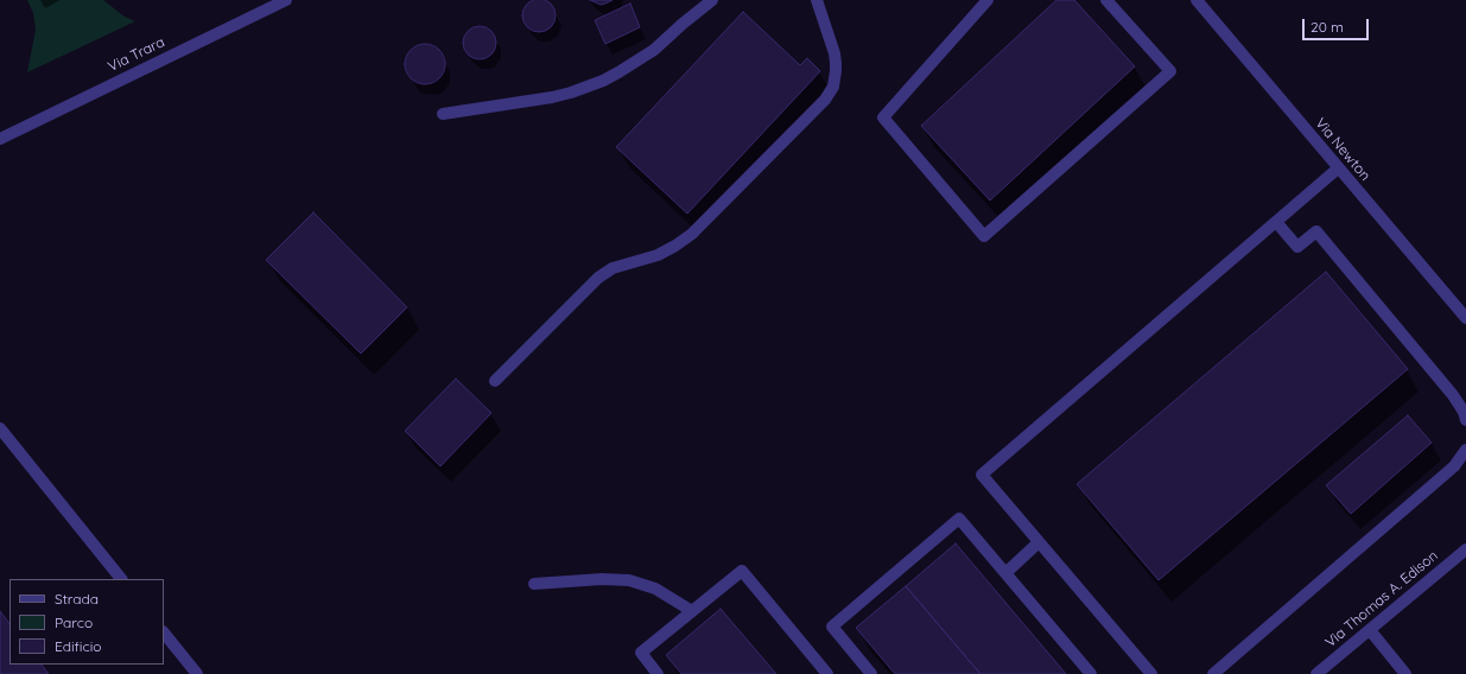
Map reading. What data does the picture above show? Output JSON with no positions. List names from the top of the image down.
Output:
{
  "streets": {
    "street": ["Via Trara", "Via Newton", "Via Thomas A. Edison"]
  },
  "legend": ["Strada", "Parco", "Edificio"],
  "scale_bar": "20 m"
}
